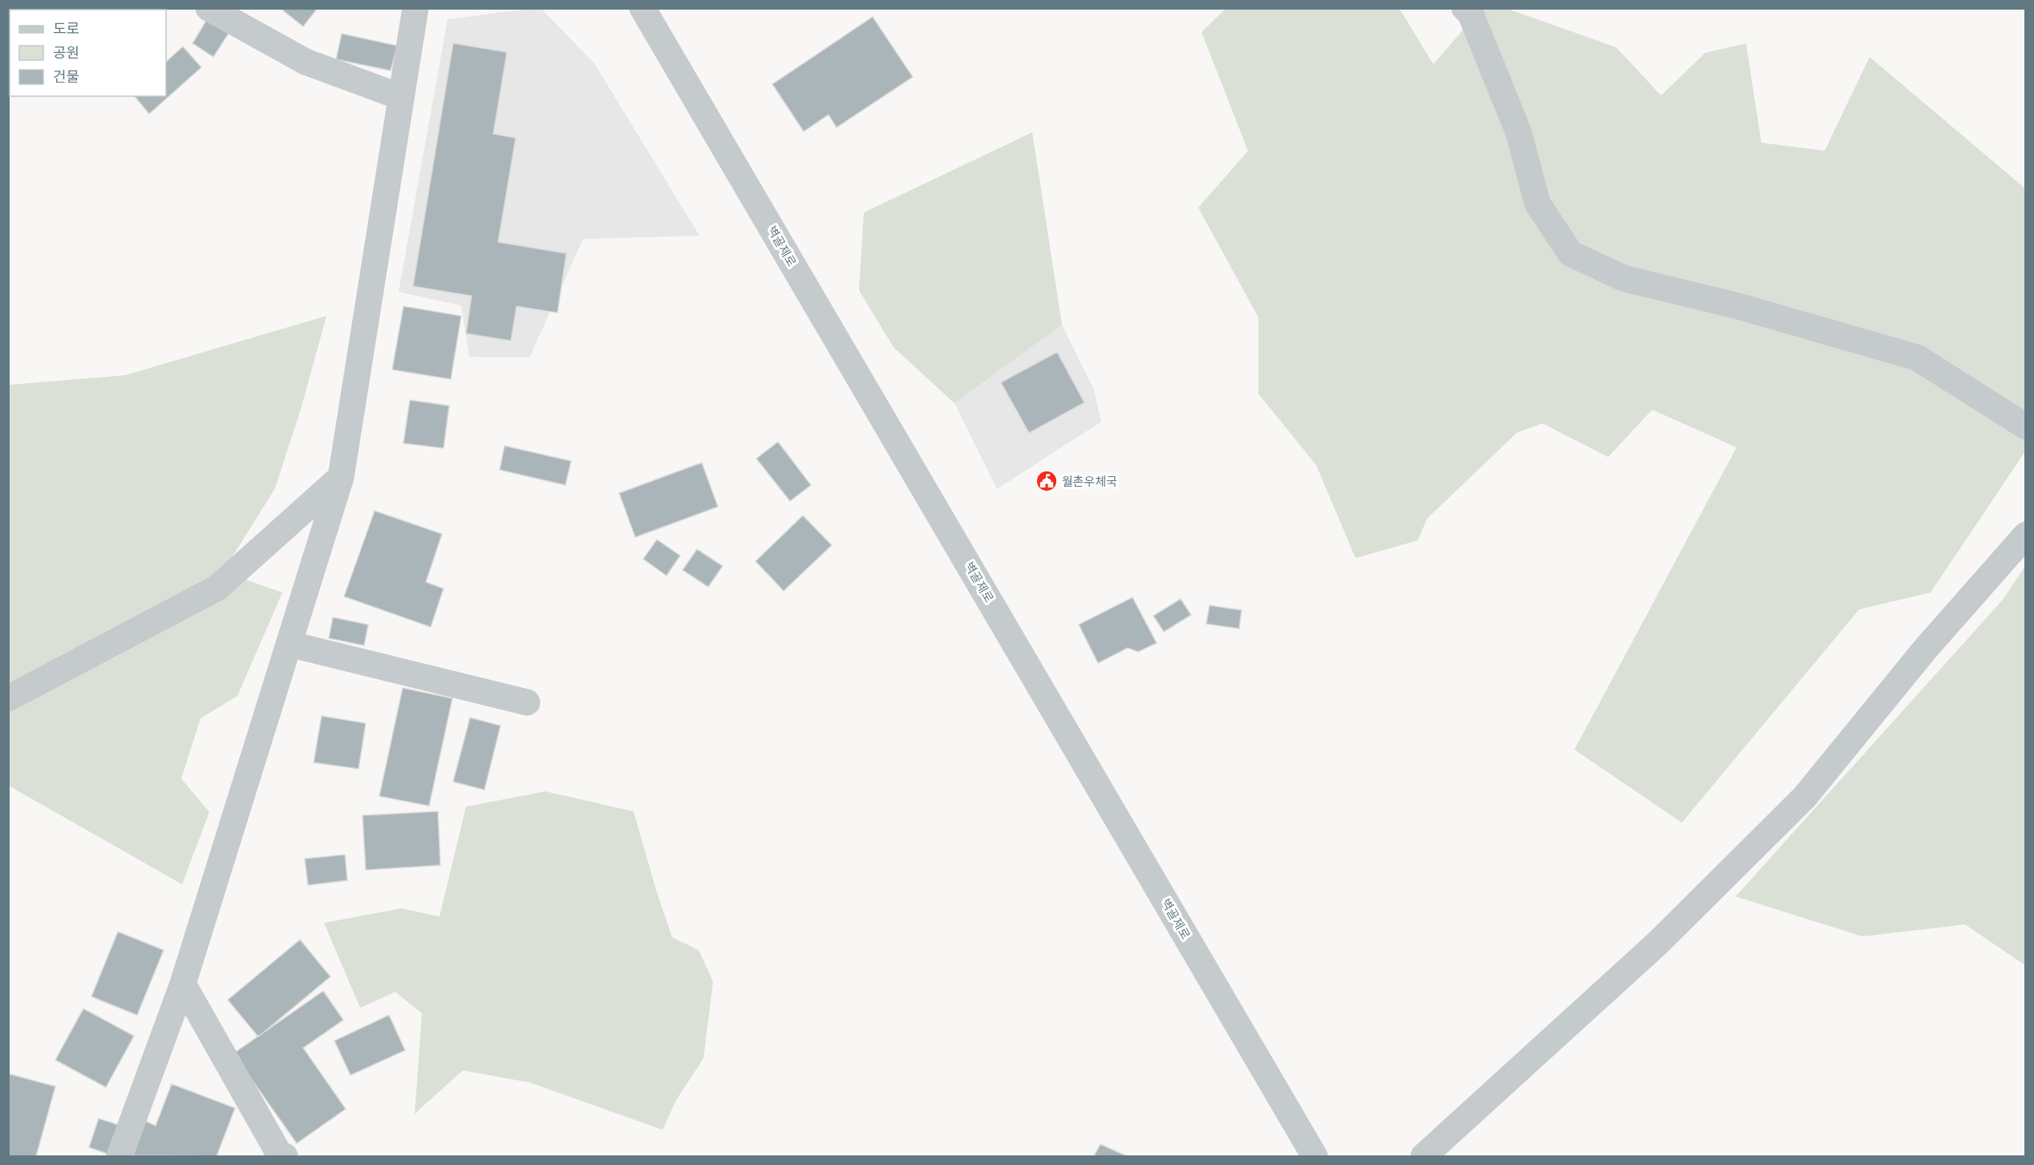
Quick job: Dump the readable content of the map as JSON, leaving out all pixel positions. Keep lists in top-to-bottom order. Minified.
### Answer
{"streets":{"street":["벽골제로"]},"places":{"public building":["월촌우체국"]},"legend":["도로","공원","건물"]}
